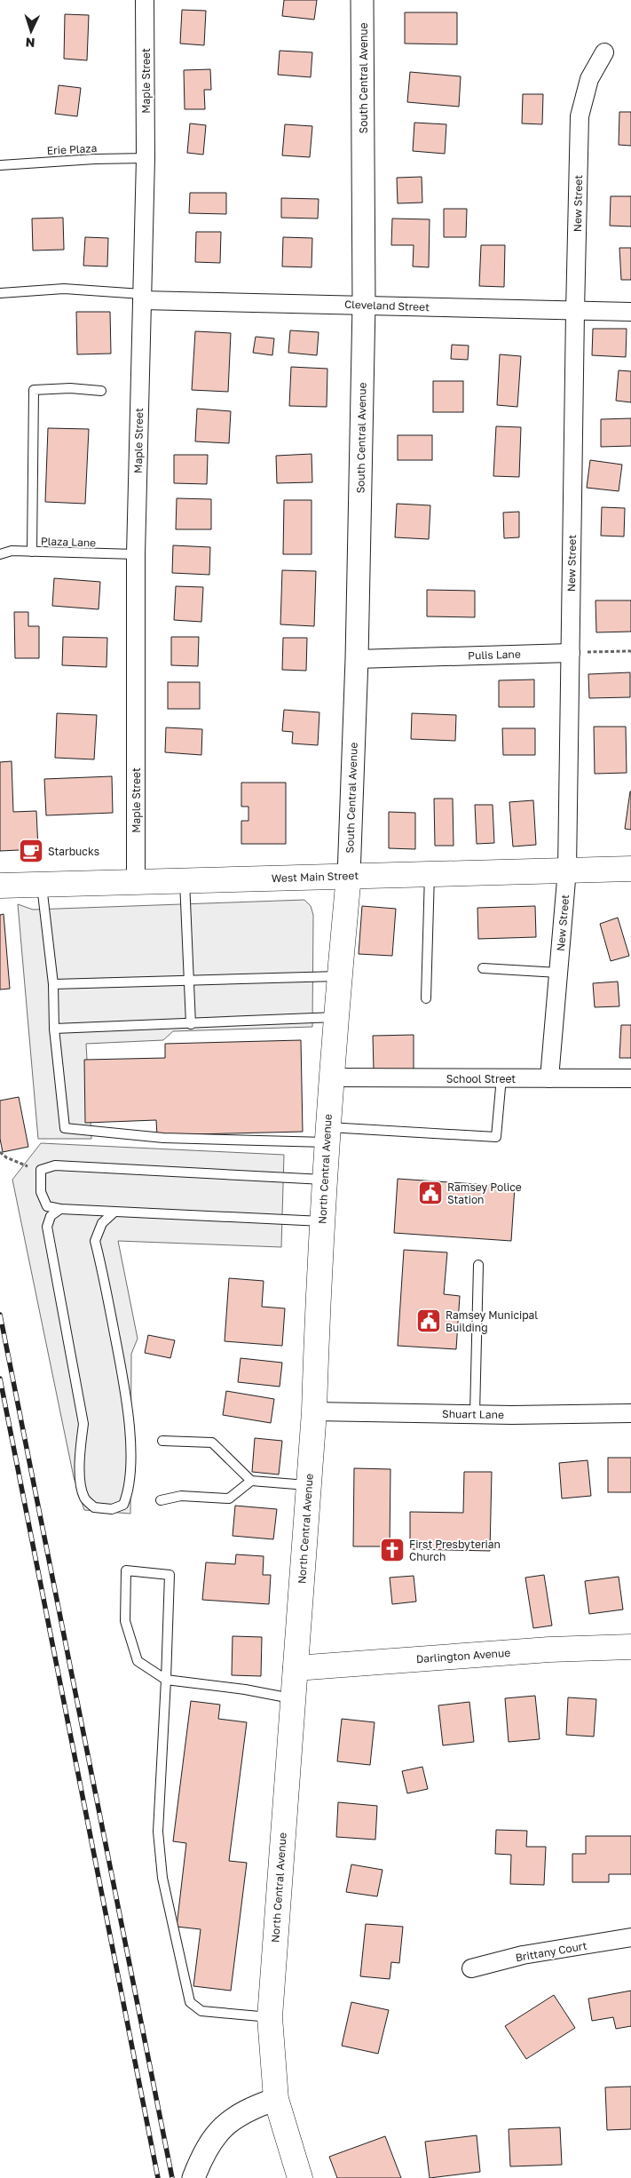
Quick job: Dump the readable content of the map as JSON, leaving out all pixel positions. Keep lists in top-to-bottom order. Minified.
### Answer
{"streets":{"main road":["West Main Street","North Central Avenue","Darlington Avenue"],"street":["South Central Avenue","Maple Street","New Street","Cleveland Street","Pulis Lane","School Street","Shuart Lane","Brittany Court"],"lane":["Erie Plaza","Plaza Lane"]},"crossings":[["South Central Avenue","Cleveland Street"],["South Central Avenue","Pulis Lane"],["South Central Avenue","West Main Street"],["South Central Avenue","North Central Avenue"],["Maple Street","Erie Plaza"],["Maple Street","Cleveland Street"],["Maple Street","Plaza Lane"],["Maple Street","West Main Street"],["New Street","Cleveland Street"],["New Street","Pulis Lane"],["New Street","West Main Street"],["New Street","School Street"],["West Main Street","North Central Avenue"],["School Street","North Central Avenue"],["North Central Avenue","Shuart Lane"],["North Central Avenue","Darlington Avenue"]],"places":{"cafe":["Starbucks"],"public building":["Ramsey Police Station","Ramsey Municipal Building"],"church":["First Presbyterian Church"]},"north":"bottom"}
